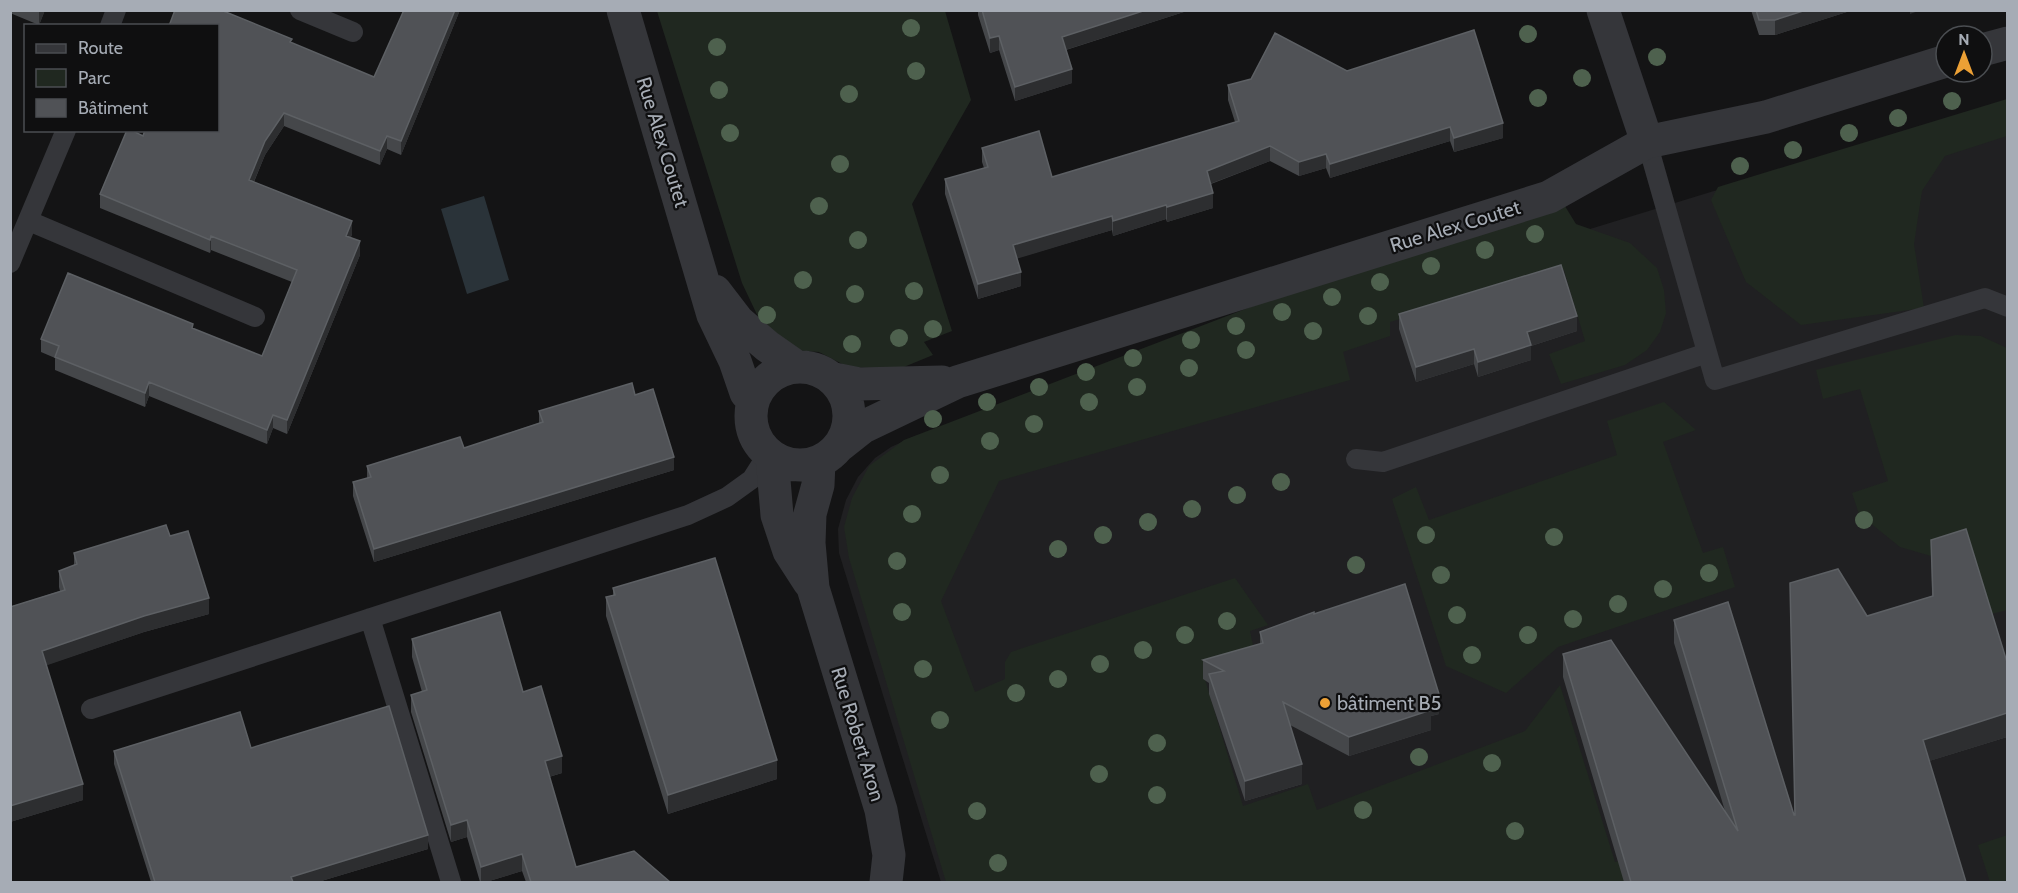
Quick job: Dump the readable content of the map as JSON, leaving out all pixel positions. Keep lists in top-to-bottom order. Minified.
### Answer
{"streets":{"street":["Rue Alex Coutet","Rue Robert Aron"]},"crossings":[["Rue Alex Coutet","Rue Robert Aron"]],"places":["bâtiment B5"],"legend":["Route","Parc","Bâtiment"],"north":"top"}
